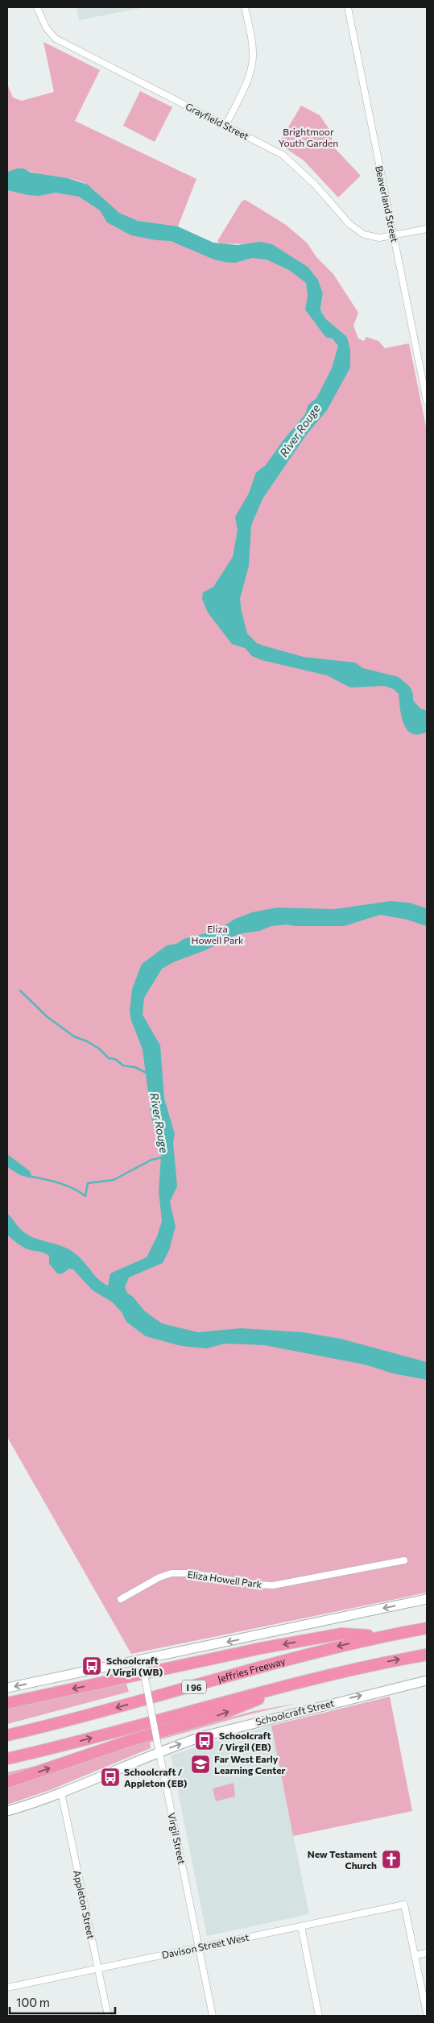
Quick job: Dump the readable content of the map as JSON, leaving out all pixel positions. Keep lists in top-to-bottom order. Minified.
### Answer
{"streets":{"highway":["Jeffries Freeway","I 96"],"main road":["Schoolcraft Street"],"street":["Grayfield Street","Beaverland Street","Eliza Howell Park","Virgil Street","Appleton Street","Davison Street West"]},"crossings":[["Grayfield Street","Beaverland Street"],["Schoolcraft Street","Virgil Street"],["Schoolcraft Street","Appleton Street"],["Virgil Street","Davison Street West"],["Appleton Street","Davison Street West"]],"water":["River Rouge"],"parks":["Brightmoor Youth Garden","Eliza Howell Park"],"places":{"bus stop":["Schoolcraft / Virgil (WB)","Schoolcraft / Virgil (EB)","Schoolcraft / Appleton (EB)"],"school or university":["Far West Early Learning Center"],"church":["New Testament Church"]},"scale_bar":"100 m"}
